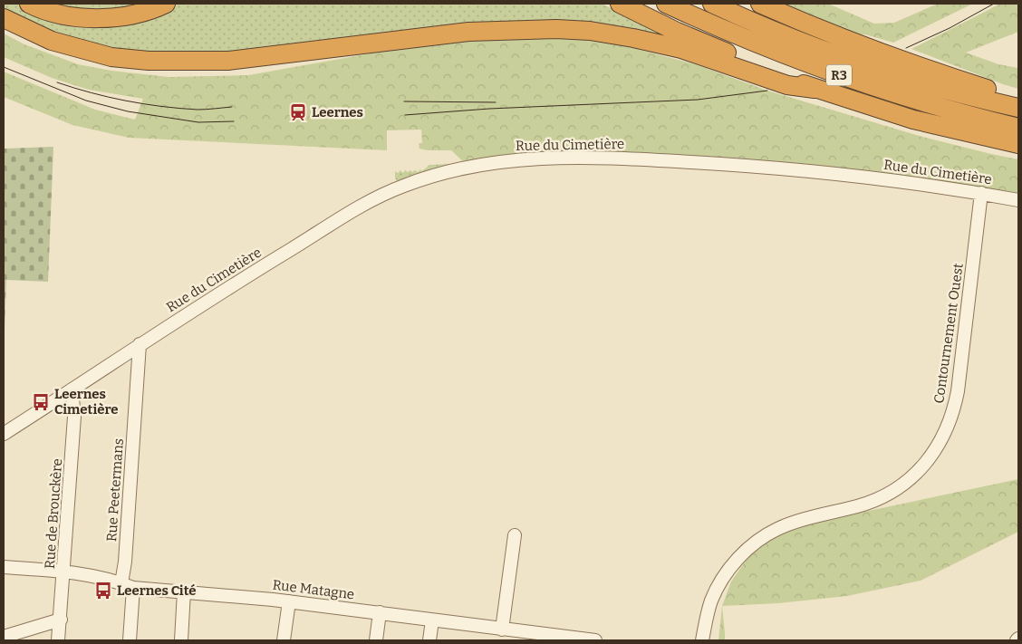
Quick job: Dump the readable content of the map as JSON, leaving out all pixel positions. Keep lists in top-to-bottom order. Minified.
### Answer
{"streets":{"highway":["R3"],"street":["Rue du Cimetière","Contournement Ouest","Rue Peetermans","Rue de Brouckère","Rue Matagne"]},"crossings":[["Rue du Cimetière","Contournement Ouest"],["Rue du Cimetière","Rue Peetermans"],["Rue du Cimetière","Rue de Brouckère"],["Rue Peetermans","Rue Matagne"],["Rue de Brouckère","Rue Matagne"]],"places":{"station":["Leernes"],"bus stop":["Leernes Cimetière","Leernes Cité"]}}
